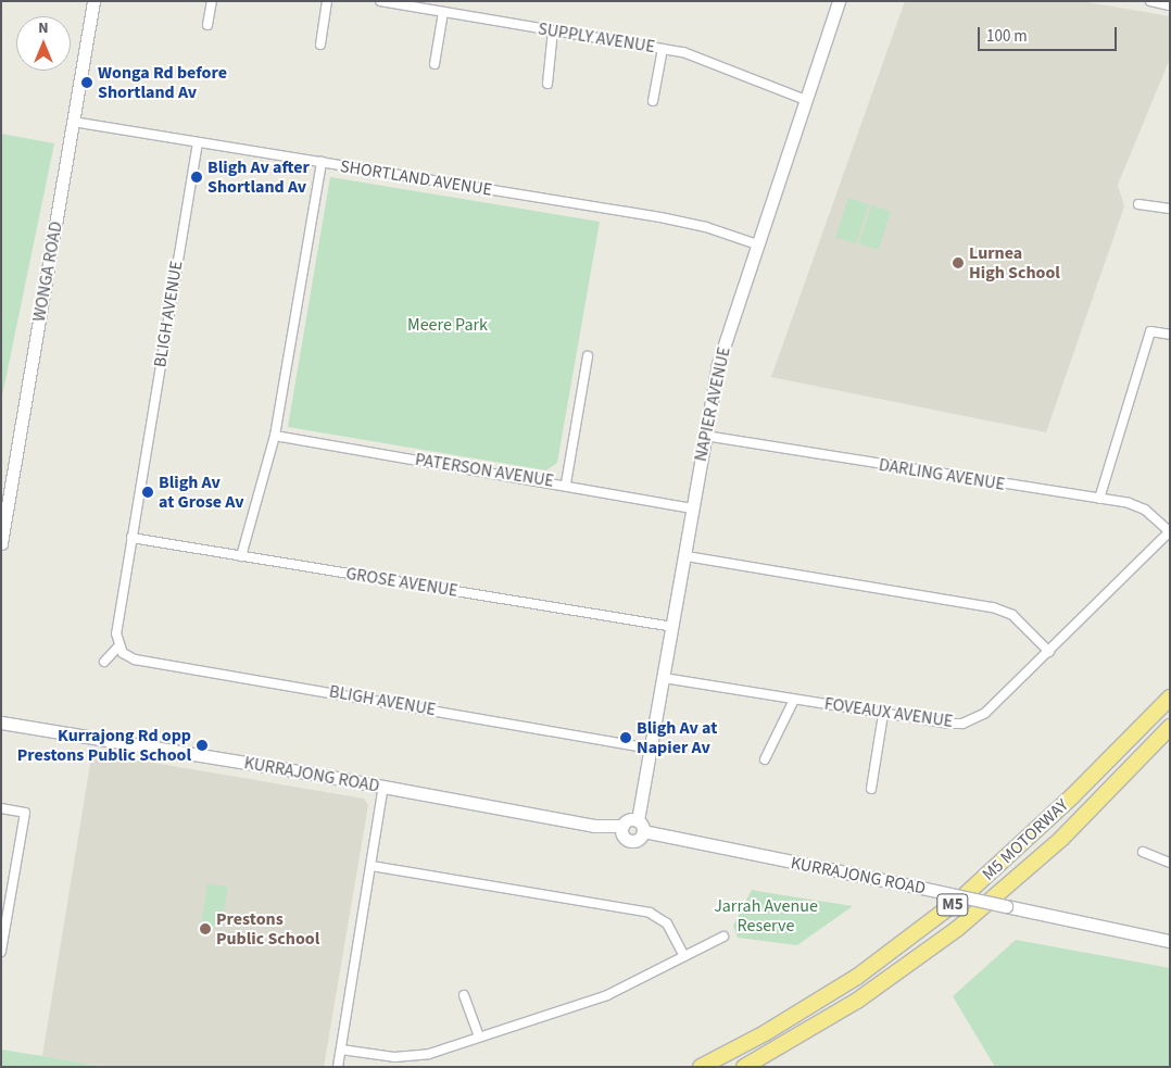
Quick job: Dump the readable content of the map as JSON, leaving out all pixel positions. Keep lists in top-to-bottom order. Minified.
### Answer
{"streets":{"highway":["M5 MOTORWAY","M5"],"street":["SUPPLY AVENUE","SHORTLAND AVENUE","WONGA ROAD","BLIGH AVENUE","NAPIER AVENUE","PATERSON AVENUE","DARLING AVENUE","GROSE AVENUE","FOVEAUX AVENUE","KURRAJONG ROAD"]},"crossings":[["SUPPLY AVENUE","NAPIER AVENUE"],["SHORTLAND AVENUE","WONGA ROAD"],["SHORTLAND AVENUE","BLIGH AVENUE"],["SHORTLAND AVENUE","NAPIER AVENUE"],["BLIGH AVENUE","NAPIER AVENUE"],["BLIGH AVENUE","GROSE AVENUE"],["NAPIER AVENUE","PATERSON AVENUE"],["NAPIER AVENUE","DARLING AVENUE"],["NAPIER AVENUE","GROSE AVENUE"],["NAPIER AVENUE","FOVEAUX AVENUE"],["NAPIER AVENUE","KURRAJONG ROAD"],["DARLING AVENUE","FOVEAUX AVENUE"]],"parks":["Meere Park","Jarrah Avenue Reserve"],"places":["Wonga Rd before Shortland Av","Bligh Av after Shortland Av","Lurnea High School","Bligh Av at Grose Av","Bligh Av at Napier Av","Kurrajong Rd opp Prestons Public School","Prestons Public School"],"scale_bar":"100 m","north":"top"}
